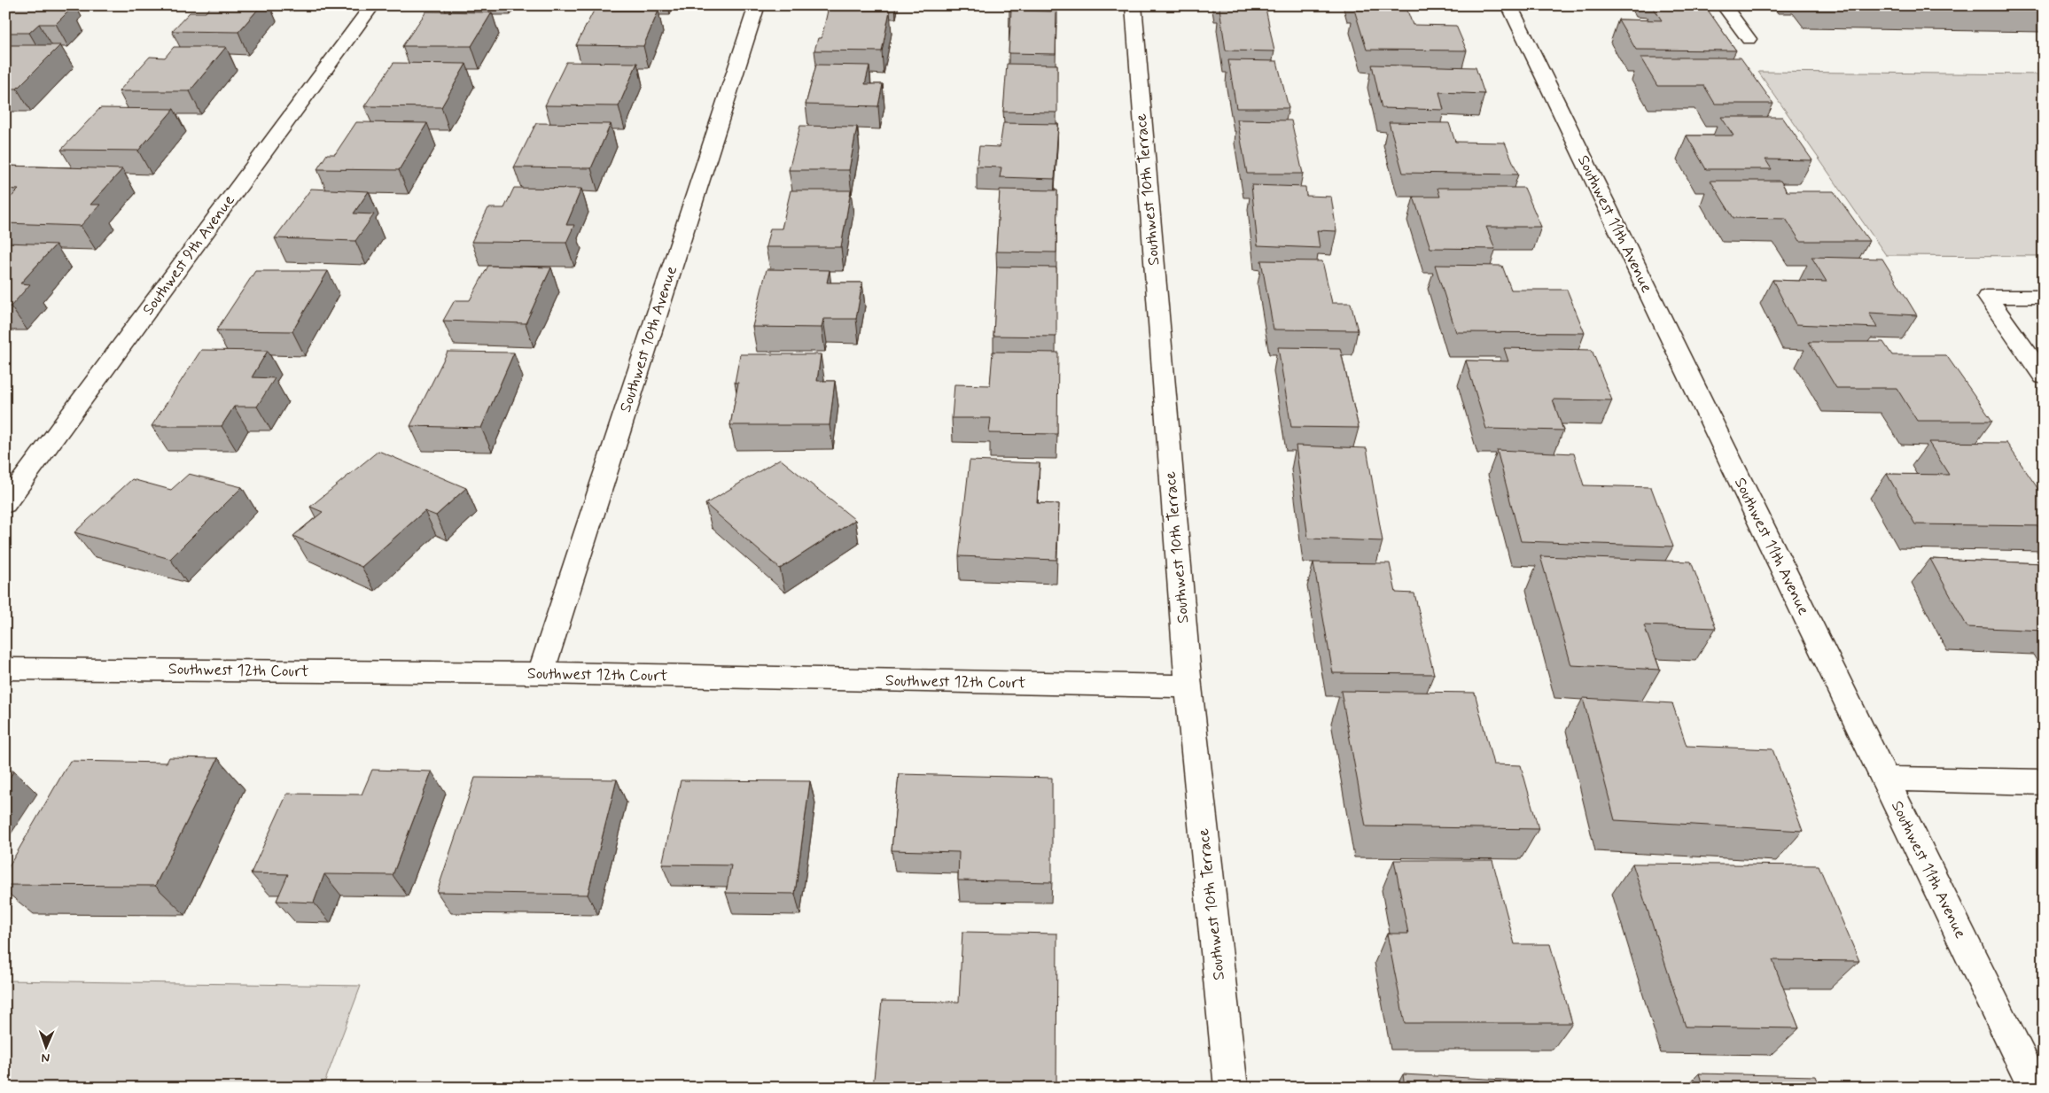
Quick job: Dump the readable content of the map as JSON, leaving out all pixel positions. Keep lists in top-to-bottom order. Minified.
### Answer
{"streets":{"street":["Southwest 10th Terrace","Southwest 11th Avenue","Southwest 9th Avenue","Southwest 10th Avenue","Southwest 12th Court"]},"crossings":[["Southwest 10th Terrace","Southwest 12th Court"],["Southwest 10th Avenue","Southwest 12th Court"]],"north":"bottom"}
